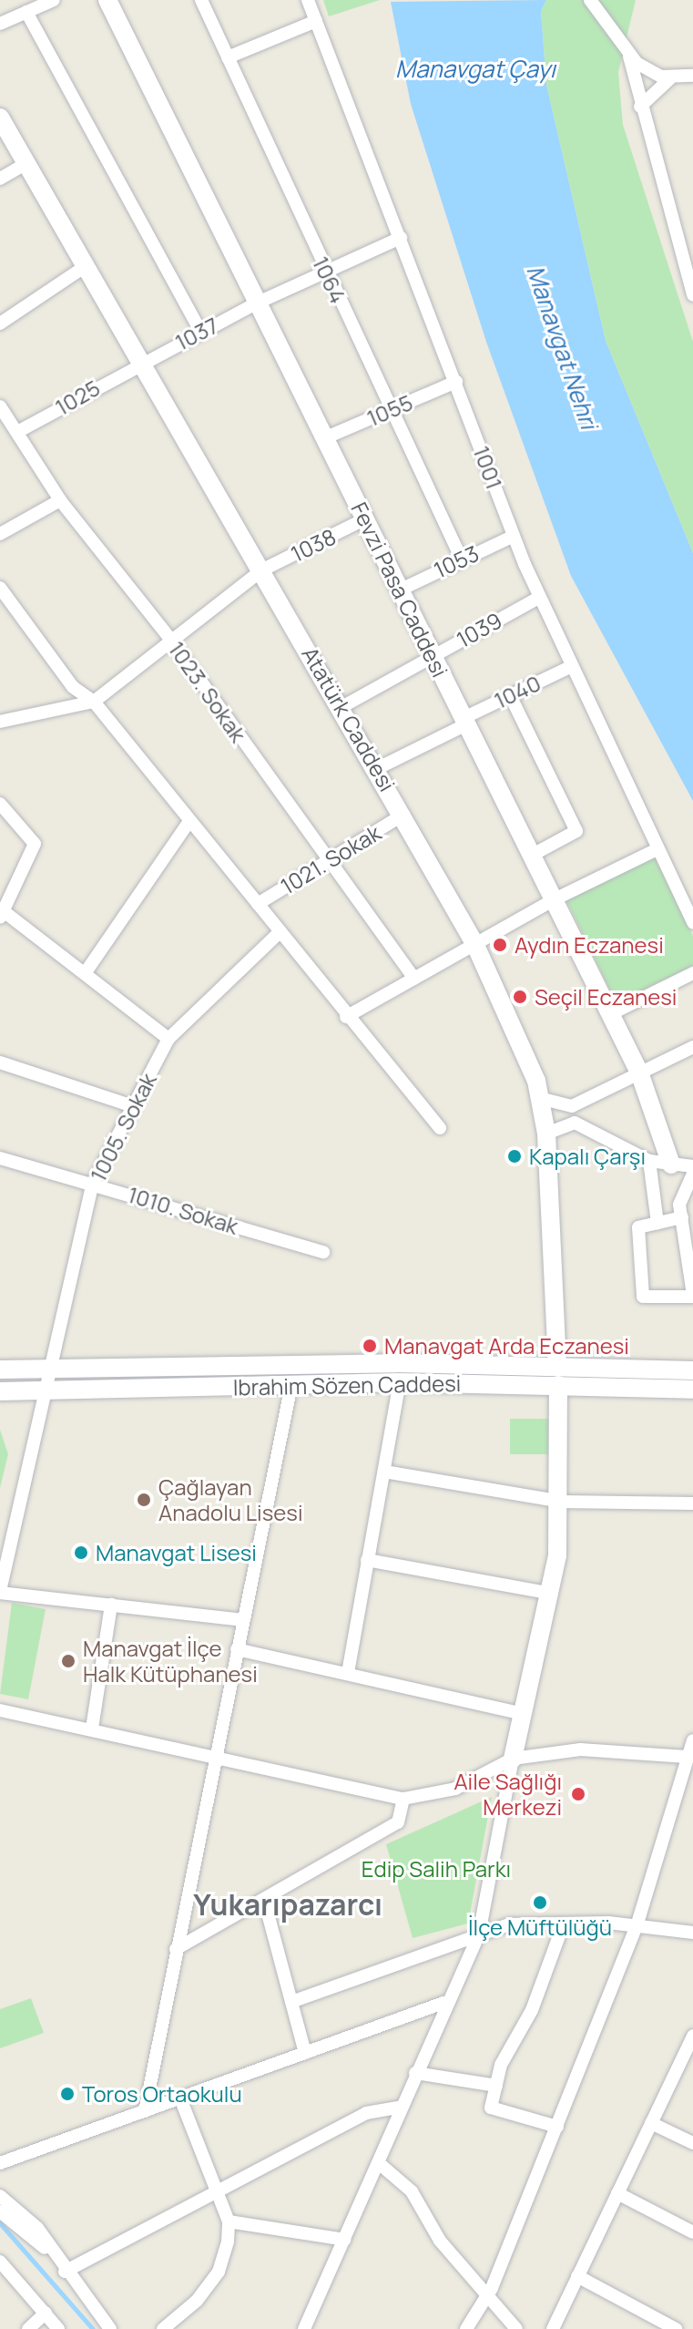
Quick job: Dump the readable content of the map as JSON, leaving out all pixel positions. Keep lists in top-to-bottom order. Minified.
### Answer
{"streets":{"street":["1064","1037","1025","1055","1001","1038","1053","Fevzi Pasa Caddesi","1039","1023. Sokak","1040","Atatürk Caddesi","1021. Sokak","1005. Sokak","1010. Sokak","Ibrahim Sözen Caddesi"]},"crossings":[["1064","1037"],["1064","1055"],["1064","1053"],["1037","1025"],["1037","1001"],["1037","Fevzi Pasa Caddesi"],["1037","Atatürk Caddesi"],["1025","1023. Sokak"],["1025","Atatürk Caddesi"],["1055","1001"],["1055","Fevzi Pasa Caddesi"],["1001","1053"],["1001","1039"],["1001","1040"],["1038","Fevzi Pasa Caddesi"],["1038","1023. Sokak"],["1038","Atatürk Caddesi"],["1053","Fevzi Pasa Caddesi"],["Fevzi Pasa Caddesi","1039"],["Fevzi Pasa Caddesi","1040"],["1039","Atatürk Caddesi"],["1023. Sokak","1021. Sokak"],["1040","Atatürk Caddesi"],["Atatürk Caddesi","1021. Sokak"],["Atatürk Caddesi","Ibrahim Sözen Caddesi"],["1005. Sokak","1010. Sokak"],["1005. Sokak","Ibrahim Sözen Caddesi"]],"districts":["Yukarıpazarcı"],"water":["Manavgat Çayı","Manavgat Nehri"],"parks":["Edip Salih Parkı"],"places":["Aydın Eczanesi","Seçil Eczanesi","Kapalı Çarşı","Manavgat Arda Eczanesi","Çağlayan Anadolu Lisesi","Manavgat Lisesi","Manavgat İlçe Halk Kütüphanesi","Aile Sağlığı Merkezi","İlçe Müftülüğü","Toros Ortaokulu"]}
